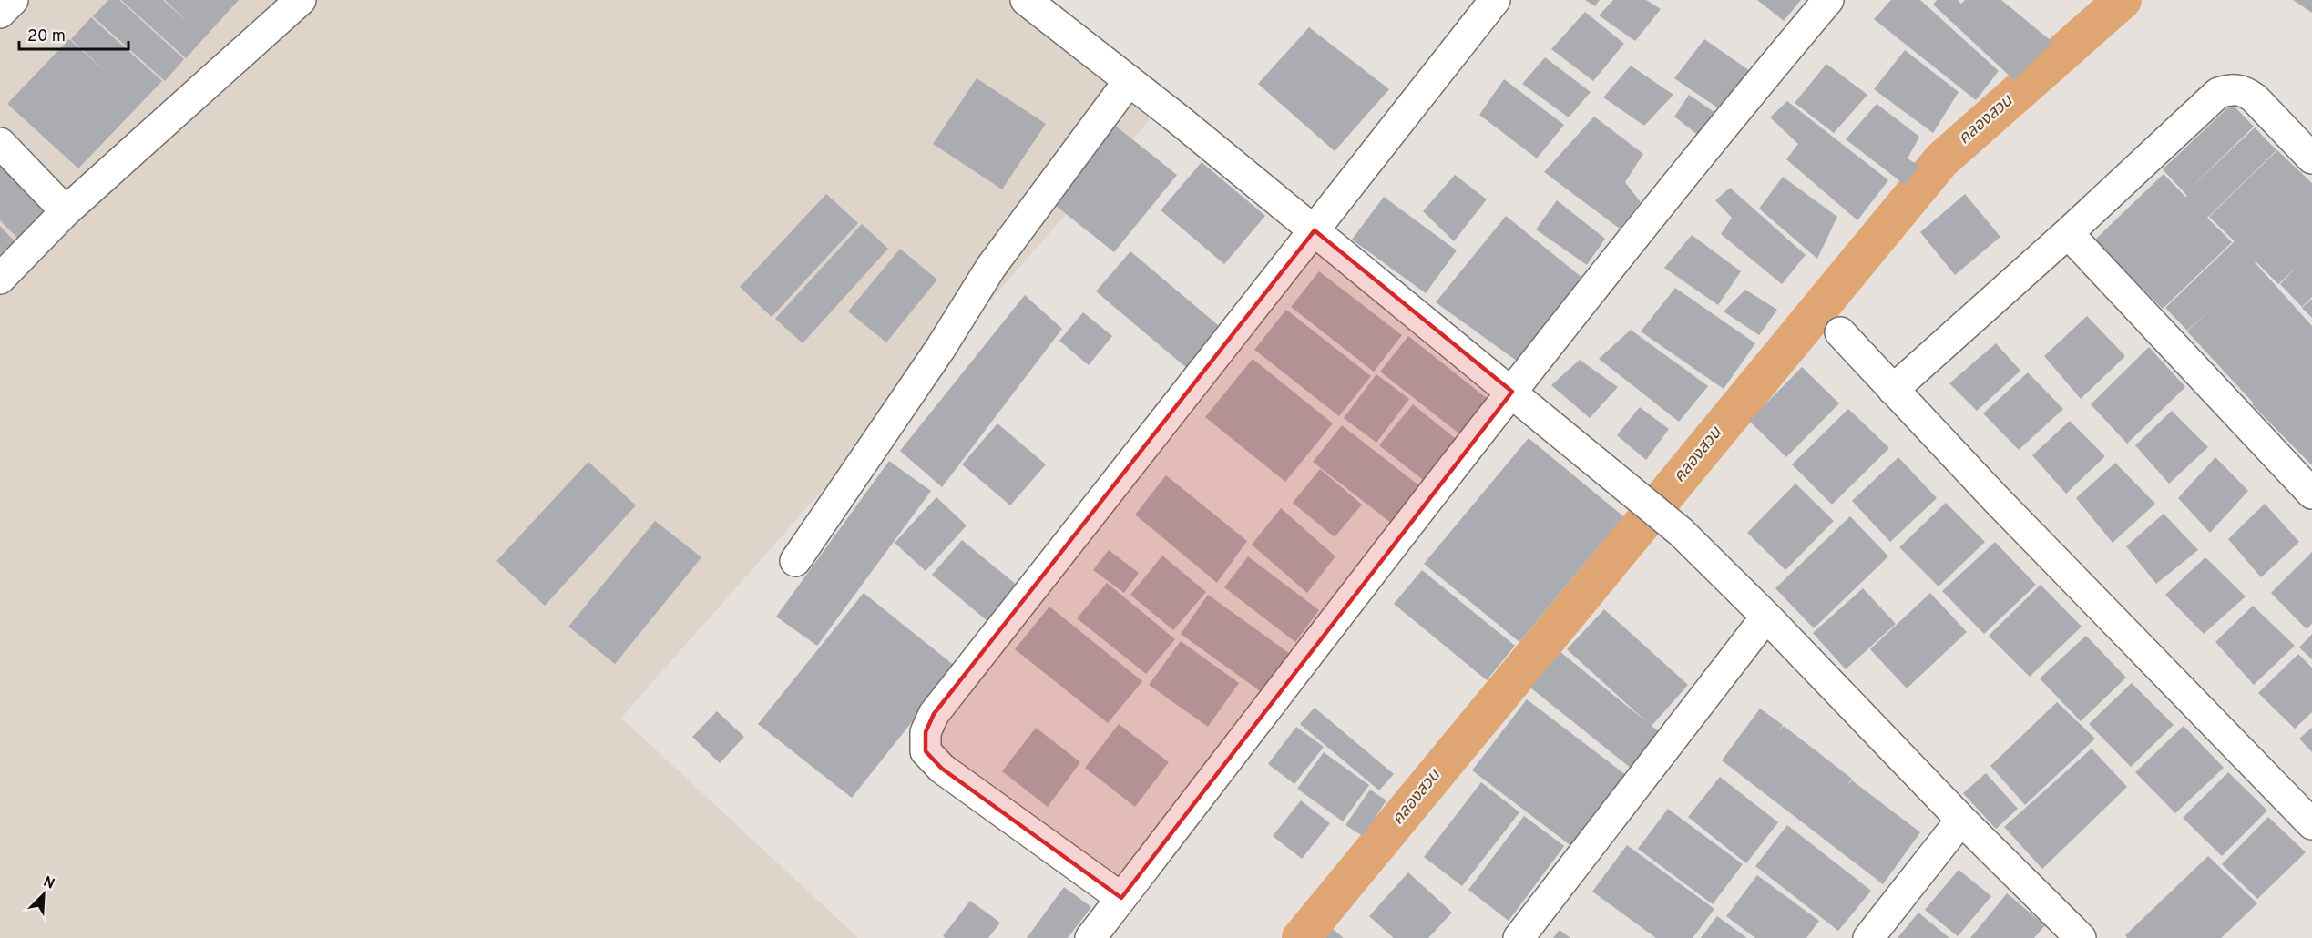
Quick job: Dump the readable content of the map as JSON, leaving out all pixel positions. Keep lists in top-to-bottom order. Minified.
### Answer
{"water":["คลองสวน"],"scale_bar":"20 m","north":"top right"}
